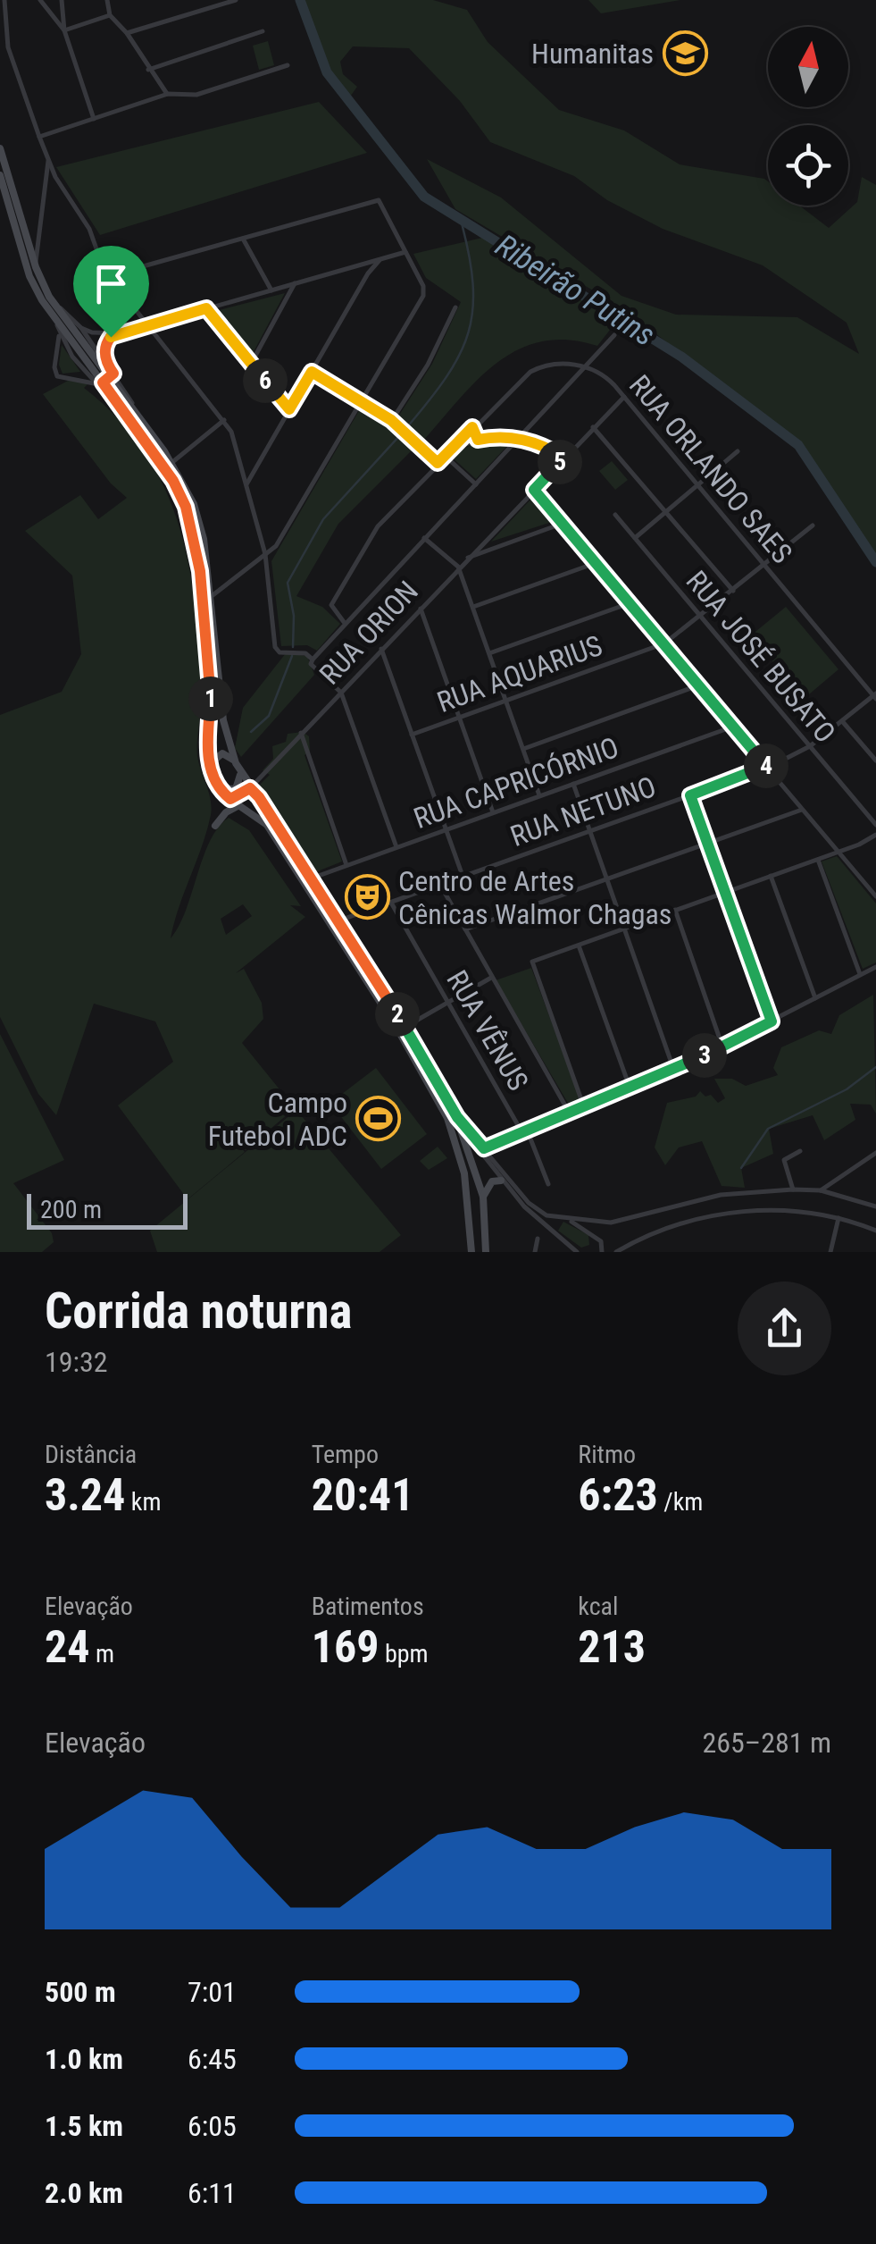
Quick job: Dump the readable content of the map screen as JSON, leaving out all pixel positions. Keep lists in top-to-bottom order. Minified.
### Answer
{"streets":{"street":["RUA ORLANDO SAES","RUA ORION","RUA JOSÉ BUSATO","RUA AQUARIUS","RUA CAPRICÓRNIO","RUA NETUNO","RUA VÊNUS"]},"crossings":[["RUA ORLANDO SAES","RUA ORION"],["RUA ORLANDO SAES","RUA AQUARIUS"],["RUA ORLANDO SAES","RUA NETUNO"],["RUA JOSÉ BUSATO","RUA AQUARIUS"],["RUA JOSÉ BUSATO","RUA NETUNO"],["RUA NETUNO","RUA VÊNUS"]],"water":["Ribeirão Putins"],"places":{"school or university":["Humanitas"],"theatre":["Centro de Artes Cênicas Walmor Chagas"],"sports":["Campo Futebol ADC"]},"scale_bar":"200 m","north":"top","page":{"pins":["6","5","1","4","2","3"],"scale":"200 m","heading":["Corrida noturna","19:32"],"stats":[["Distância","3.24 km"],["Tempo","20:41"],["Ritmo","6:23 /km"],["Elevação","24 m"],["Batimentos","169 bpm"],["kcal","213"]],"chart":["Elevação","265–281 m"],"list":[{"name":"500 m","note":"7:01"},{"name":"1.0 km","note":"6:45"},{"name":"1.5 km","note":"6:05"},{"name":"2.0 km","note":"6:11"}]}}
